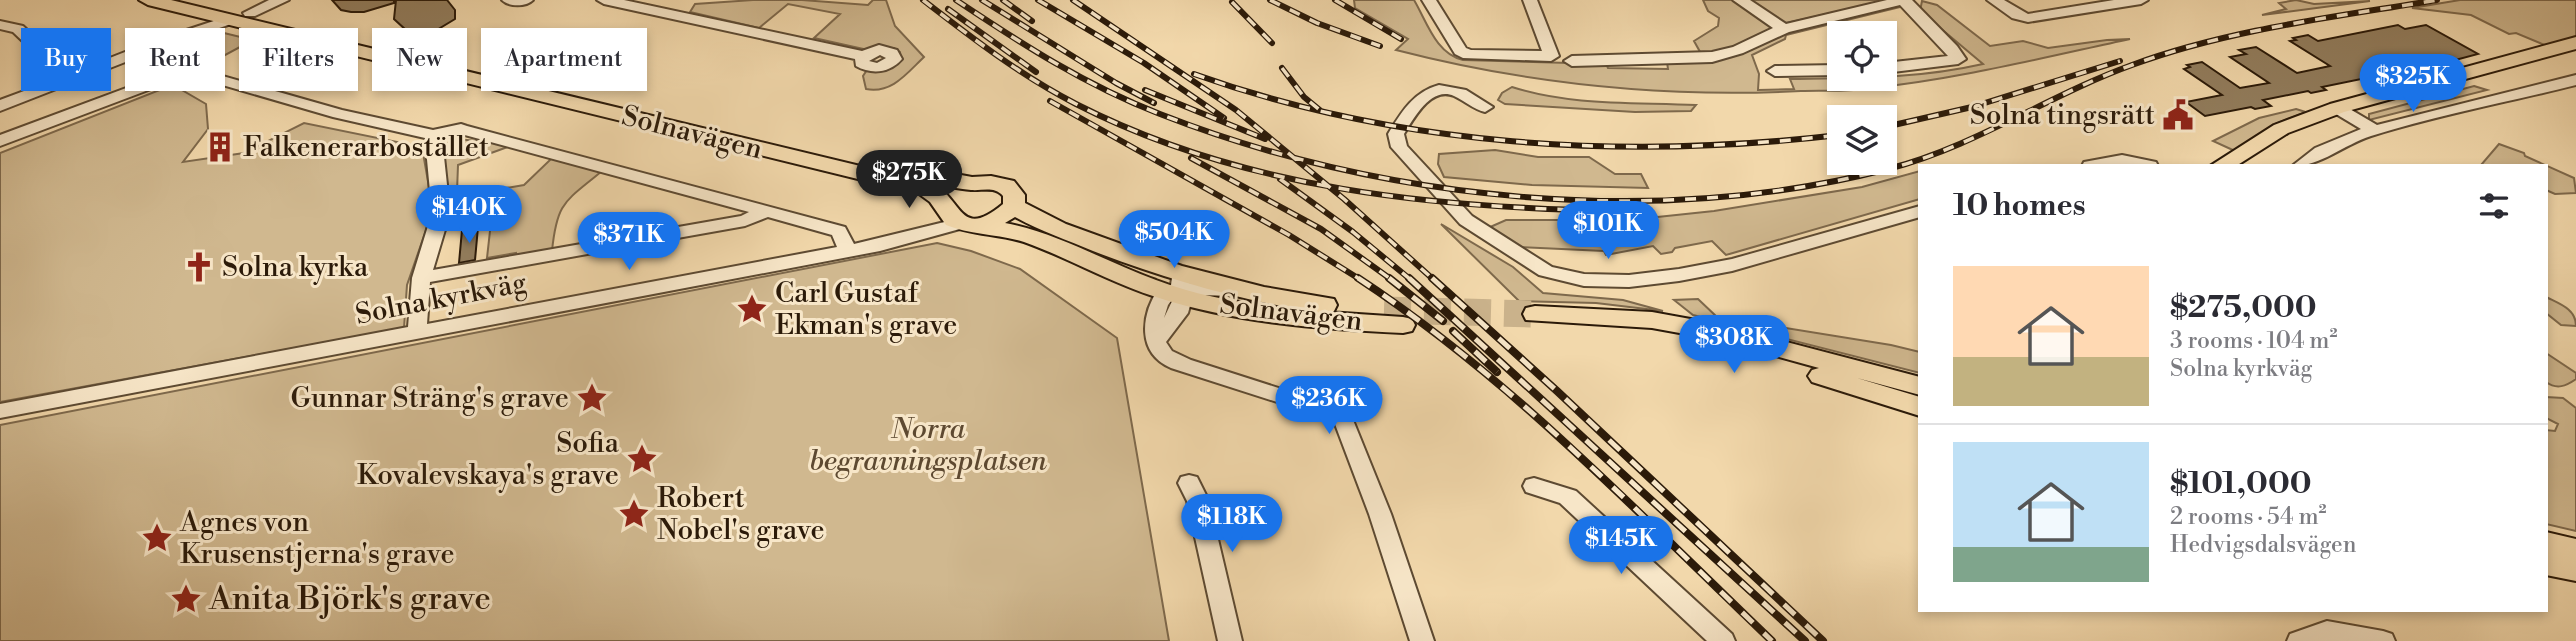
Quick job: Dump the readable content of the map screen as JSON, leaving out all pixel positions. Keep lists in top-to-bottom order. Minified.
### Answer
{"streets":{"main road":["Solnavägen"],"street":["Solna kyrkväg"]},"crossings":[["Solnavägen","Solna kyrkväg"]],"parks":["Norra begravningsplatsen"],"places":{"public building":["Solna tingsrätt"],"building":["Falkenerarbostället"],"church":["Solna kyrka"],"place":["Carl Gustaf Ekman's grave","Gunnar Sträng's grave","Sofia Kovalevskaya's grave","Robert Nobel's grave","Agnes von Krusenstjerna's grave","Anita Björk's grave"]},"page":{"chip":["Buy","Rent","Filters","New","Apartment"],"price":["$325K","$275K","$140K","$101K","$504K","$371K","$308K","$236K","$118K","$145K"],"heading":"10 homes","list":[{"name":"$275,000","note":"3 rooms · 104 m² · Solna kyrkväg"},{"name":"$101,000","note":"2 rooms · 54 m² · Hedvigsdalsvägen"}]}}
